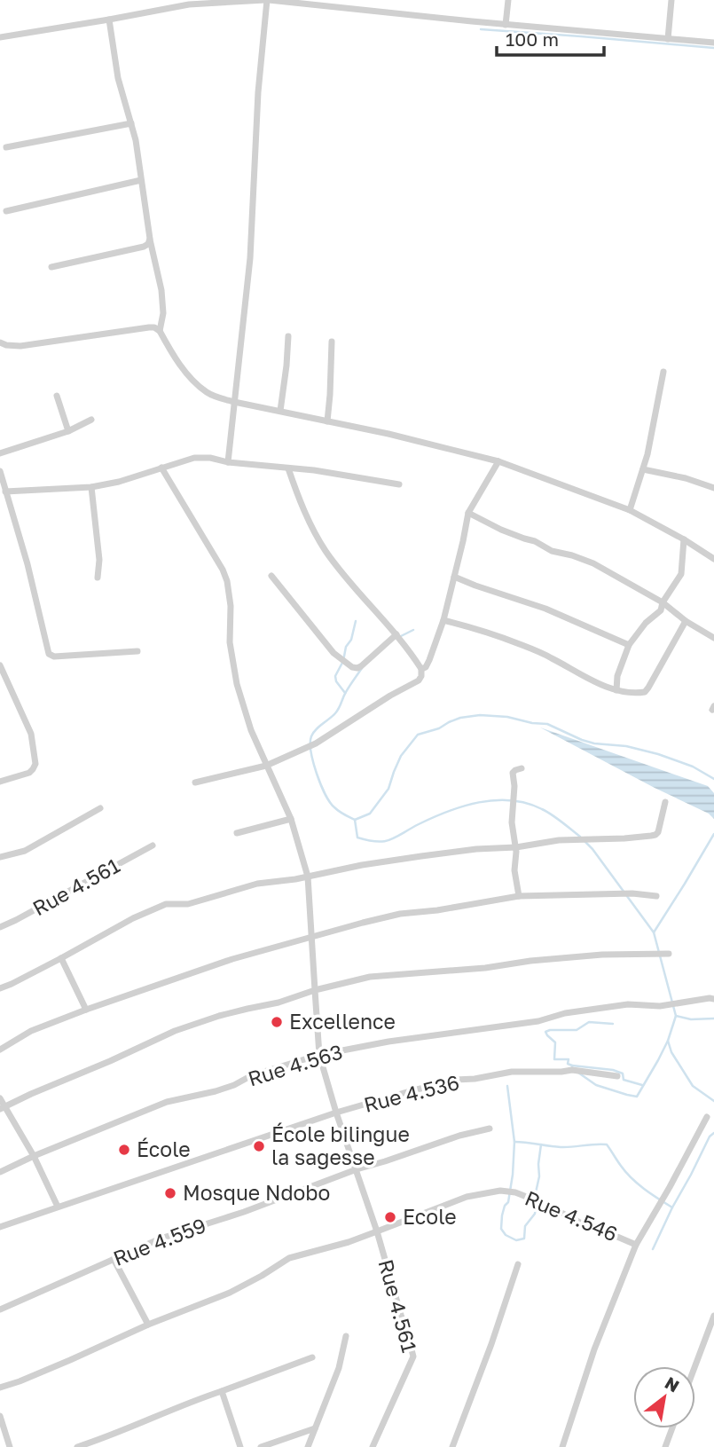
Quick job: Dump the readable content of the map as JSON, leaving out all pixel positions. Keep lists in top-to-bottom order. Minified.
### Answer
{"streets":{"street":["Rue 4.561","Rue 4.563","Rue 4.536","Rue 4.546","Rue 4.559"]},"crossings":[["Rue 4.561","Rue 4.546"]],"places":["Excellence","École bilingue la sagesse","École","Mosque Ndobo","Ecole"],"scale_bar":"100 m","north":"top right"}
